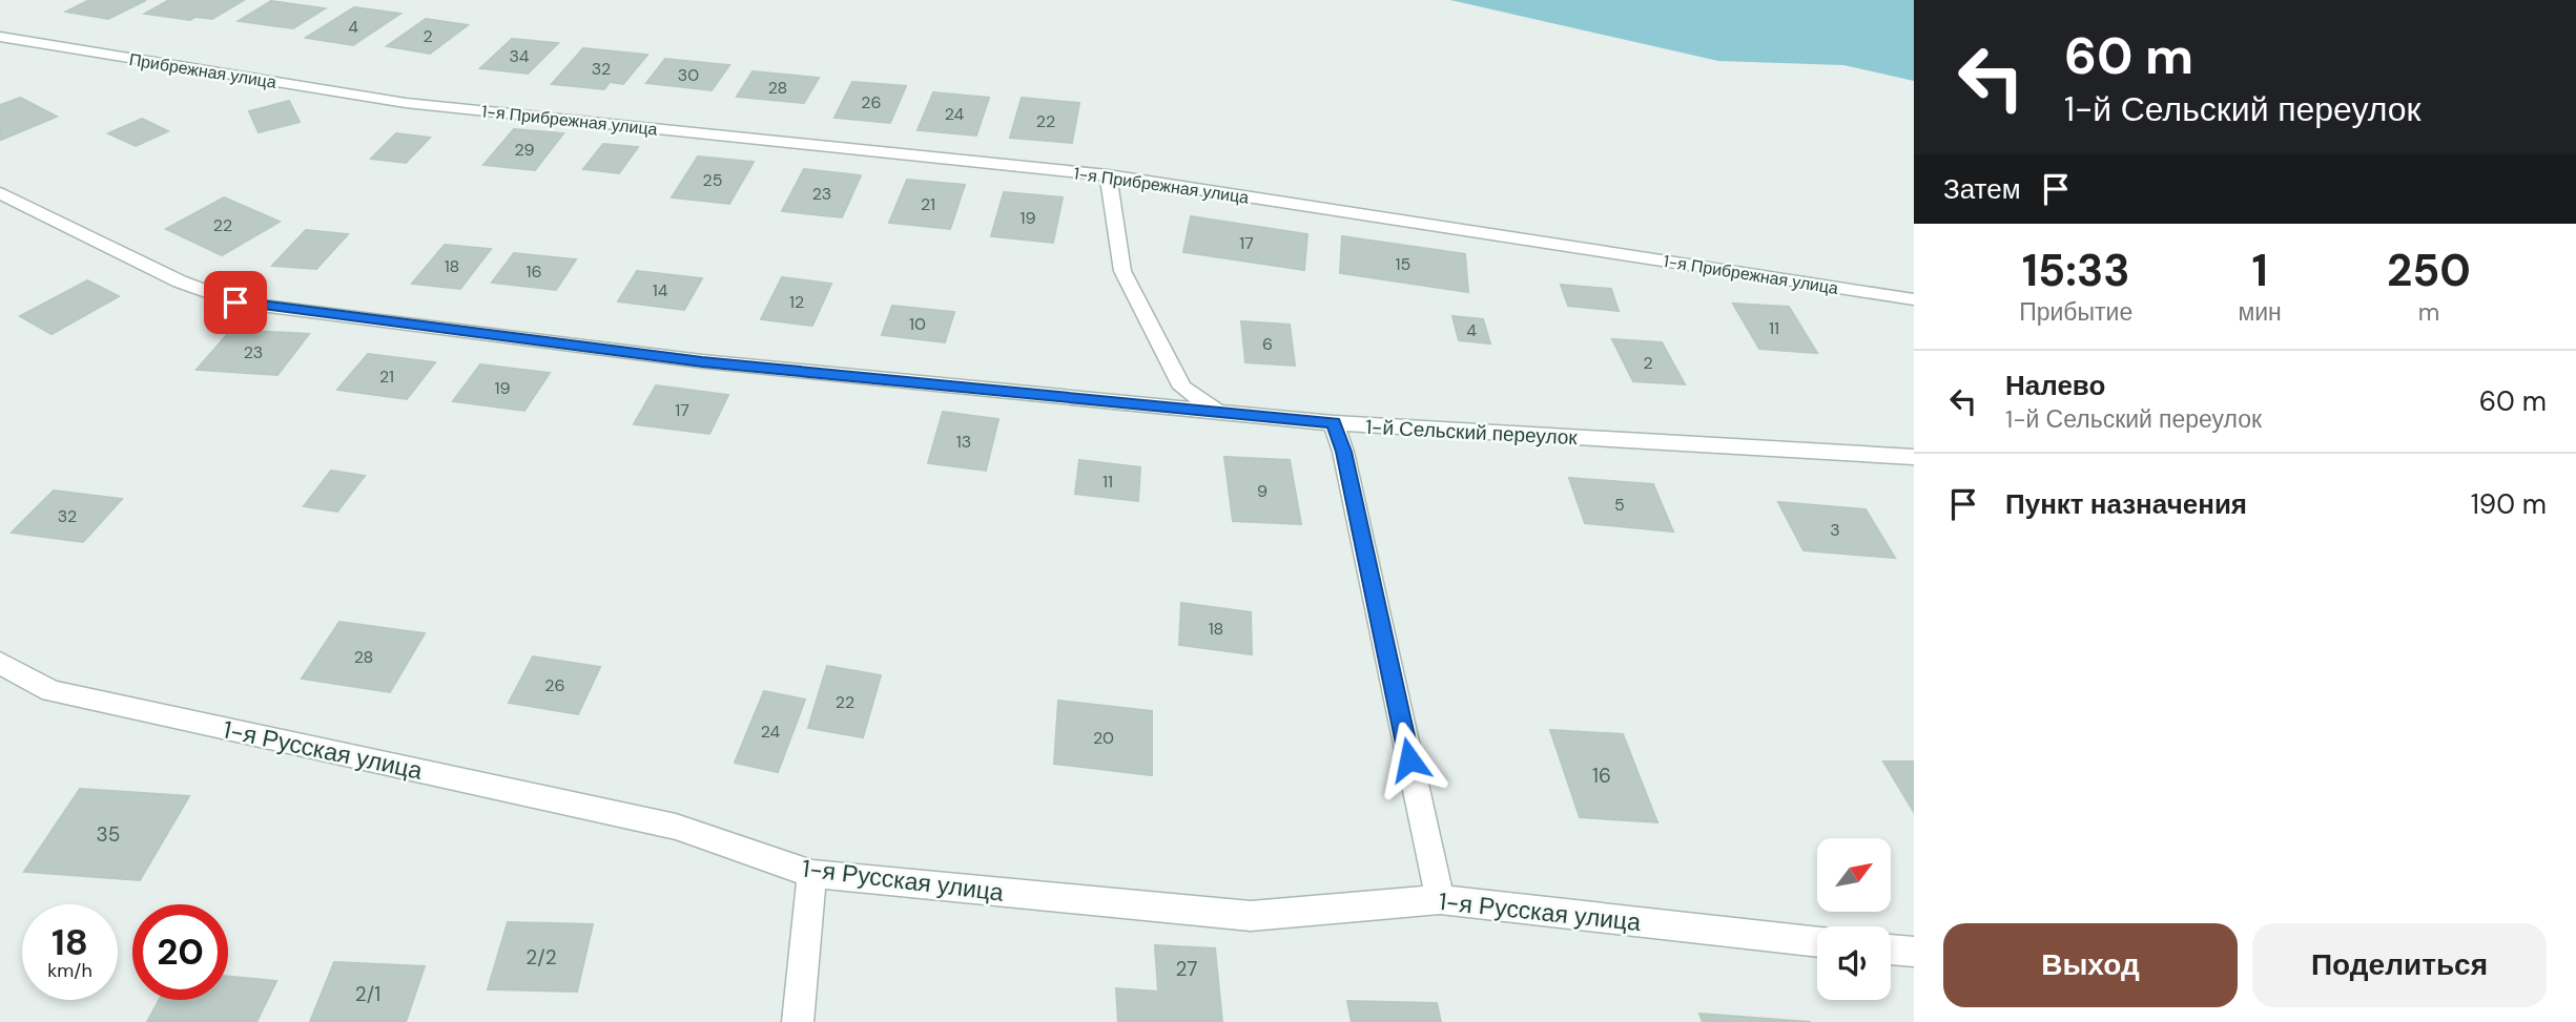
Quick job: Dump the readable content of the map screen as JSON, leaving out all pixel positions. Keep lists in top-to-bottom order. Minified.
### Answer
{"streets":{"street":["Прибрежная улица","1-я Прибрежная улица","1-й Сельский переулок","1-я Русская улица"]},"crossings":[["Прибрежная улица","1-я Прибрежная улица"]],"house_numbers":["4","2","34","32","30","28","26","24","22","29","25","23","21","19","22","17","15","18","16","14","12","10","11","4","6","23","2","21","19","17","13","11","9","5","32","3","18","28","26","22","24","20","16","35","2/2","27","2/1"],"north":"top right","page":{"turn":["60 m","1-й Сельский переулок"],"then":"Затем","eta":["15:33","Прибытие","1","мин","250","m"],"list":[{"name":"Налево","note":"1-й Сельский переулок","value":"60 m"},{"name":"Пункт назначения","value":"190 m"}],"speed":"18 km/h","limit":"20","buttons":["Выход","Поделиться"]}}
